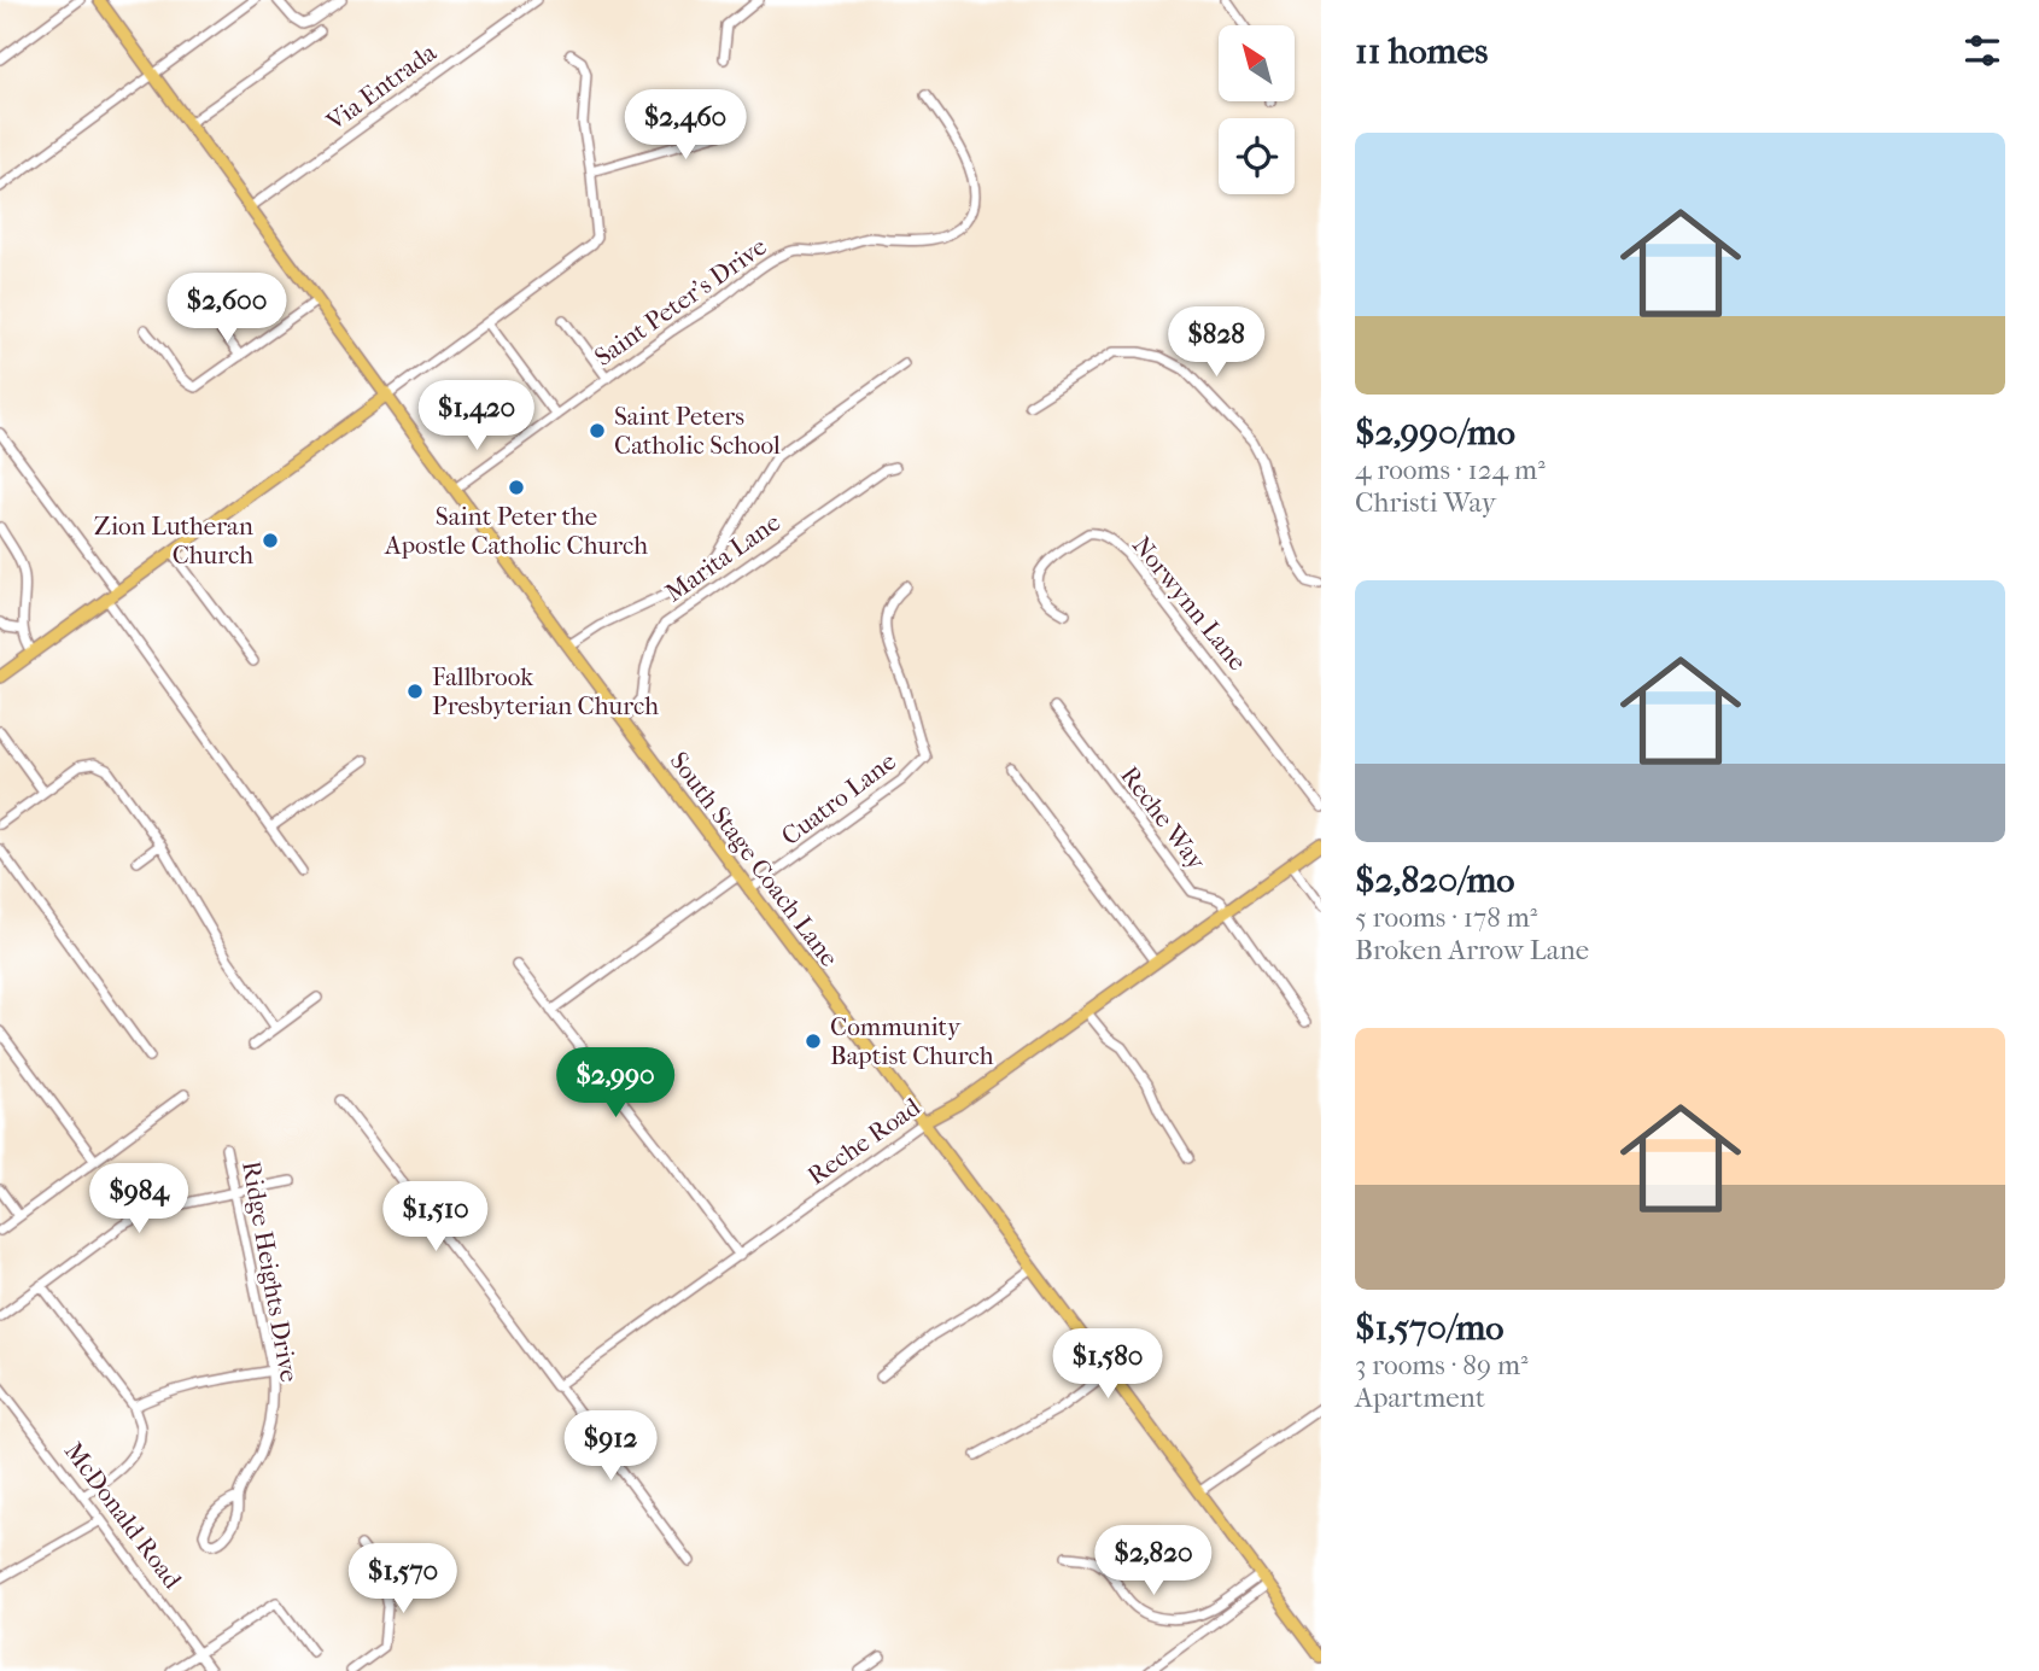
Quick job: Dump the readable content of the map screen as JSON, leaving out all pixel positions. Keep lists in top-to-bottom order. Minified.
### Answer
{"streets":{"main road":["South Stage Coach Lane","Reche Road"],"street":["Via Entrada","Saint Peter's Drive","Marita Lane","Norwynn Lane","Cuatro Lane","Reche Way","Ridge Heights Drive","McDonald Road"]},"crossings":[["Via Entrada","South Stage Coach Lane"],["Saint Peter's Drive","South Stage Coach Lane"],["Marita Lane","South Stage Coach Lane"],["Cuatro Lane","South Stage Coach Lane"],["Reche Way","Reche Road"],["South Stage Coach Lane","Reche Road"]],"places":["Saint Peters Catholic School","Saint Peter the Apostle Catholic Church","Zion Lutheran Church","Fallbrook Presbyterian Church","Community Baptist Church"],"north":"top left","page":{"heading":"11 homes","price":["$2,460","$2,600","$828","$1,420","$2,990","$984","$1,510","$1,580","$912","$2,820","$1,570"],"list":[{"name":"$2,990/mo","note":"4 rooms · 124 m² · Christi Way"},{"name":"$2,820/mo","note":"5 rooms · 178 m² · Broken Arrow Lane"},{"name":"$1,570/mo","note":"3 rooms · 89 m² · Apartment"}]}}
